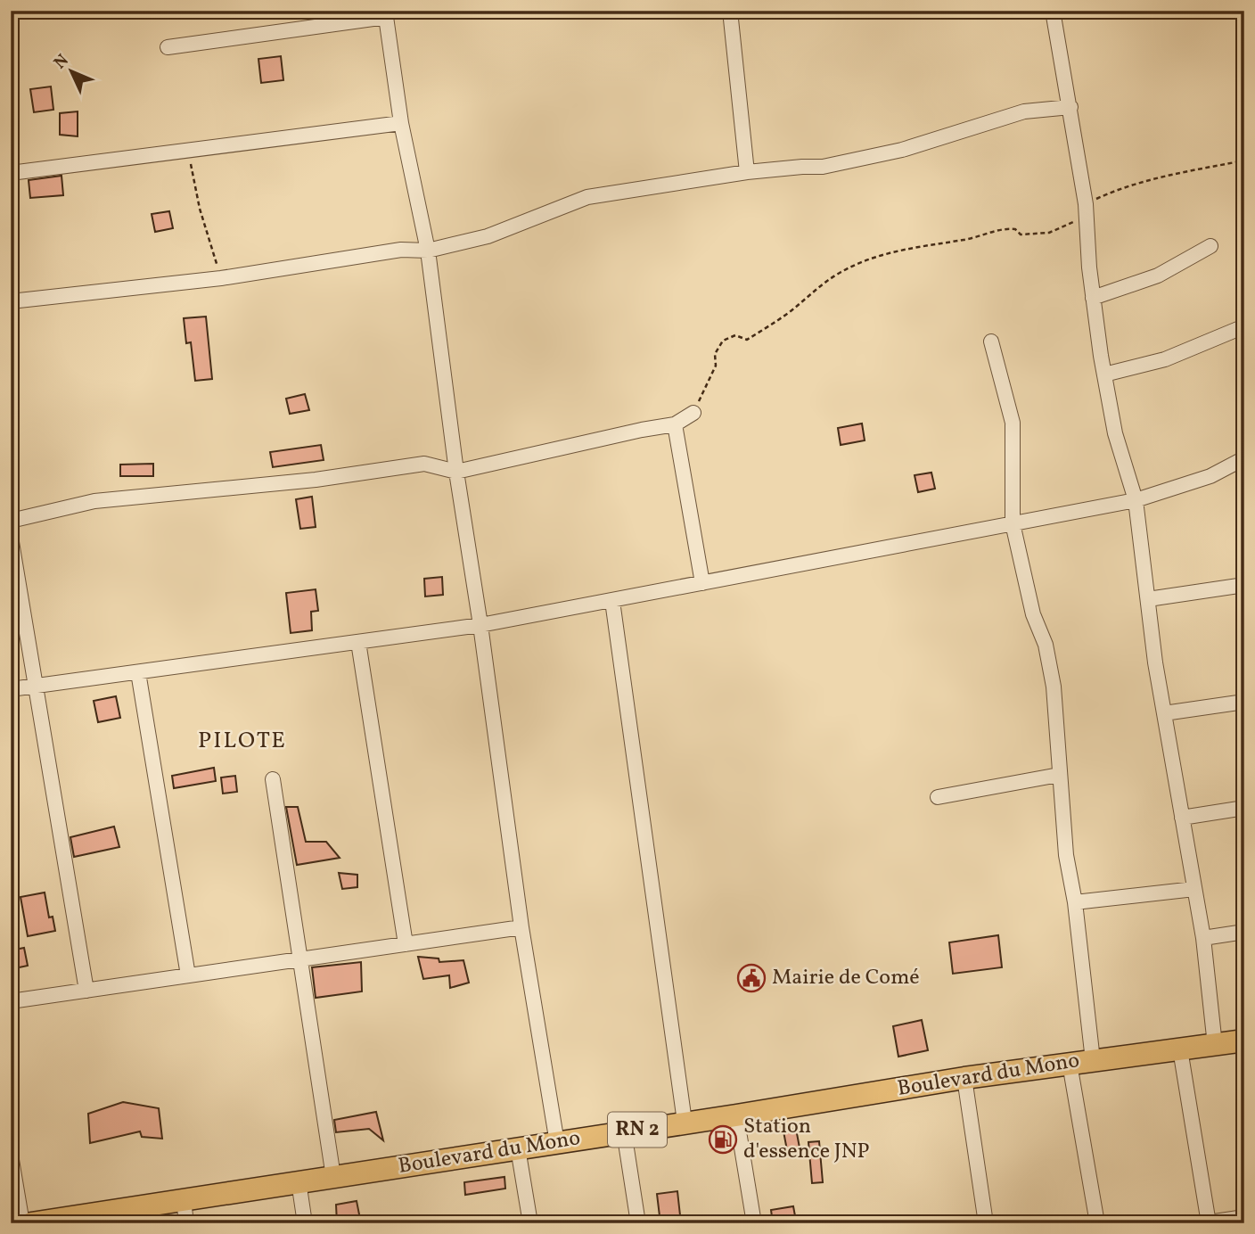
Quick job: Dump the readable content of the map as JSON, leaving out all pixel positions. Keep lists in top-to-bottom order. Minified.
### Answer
{"streets":{"main road":["Boulevard du Mono","RN 2"]},"districts":["PILOTE"],"places":{"public building":["Mairie de Comé"],"fuel station":["Station d'essence JNP"]},"north":"top left"}
